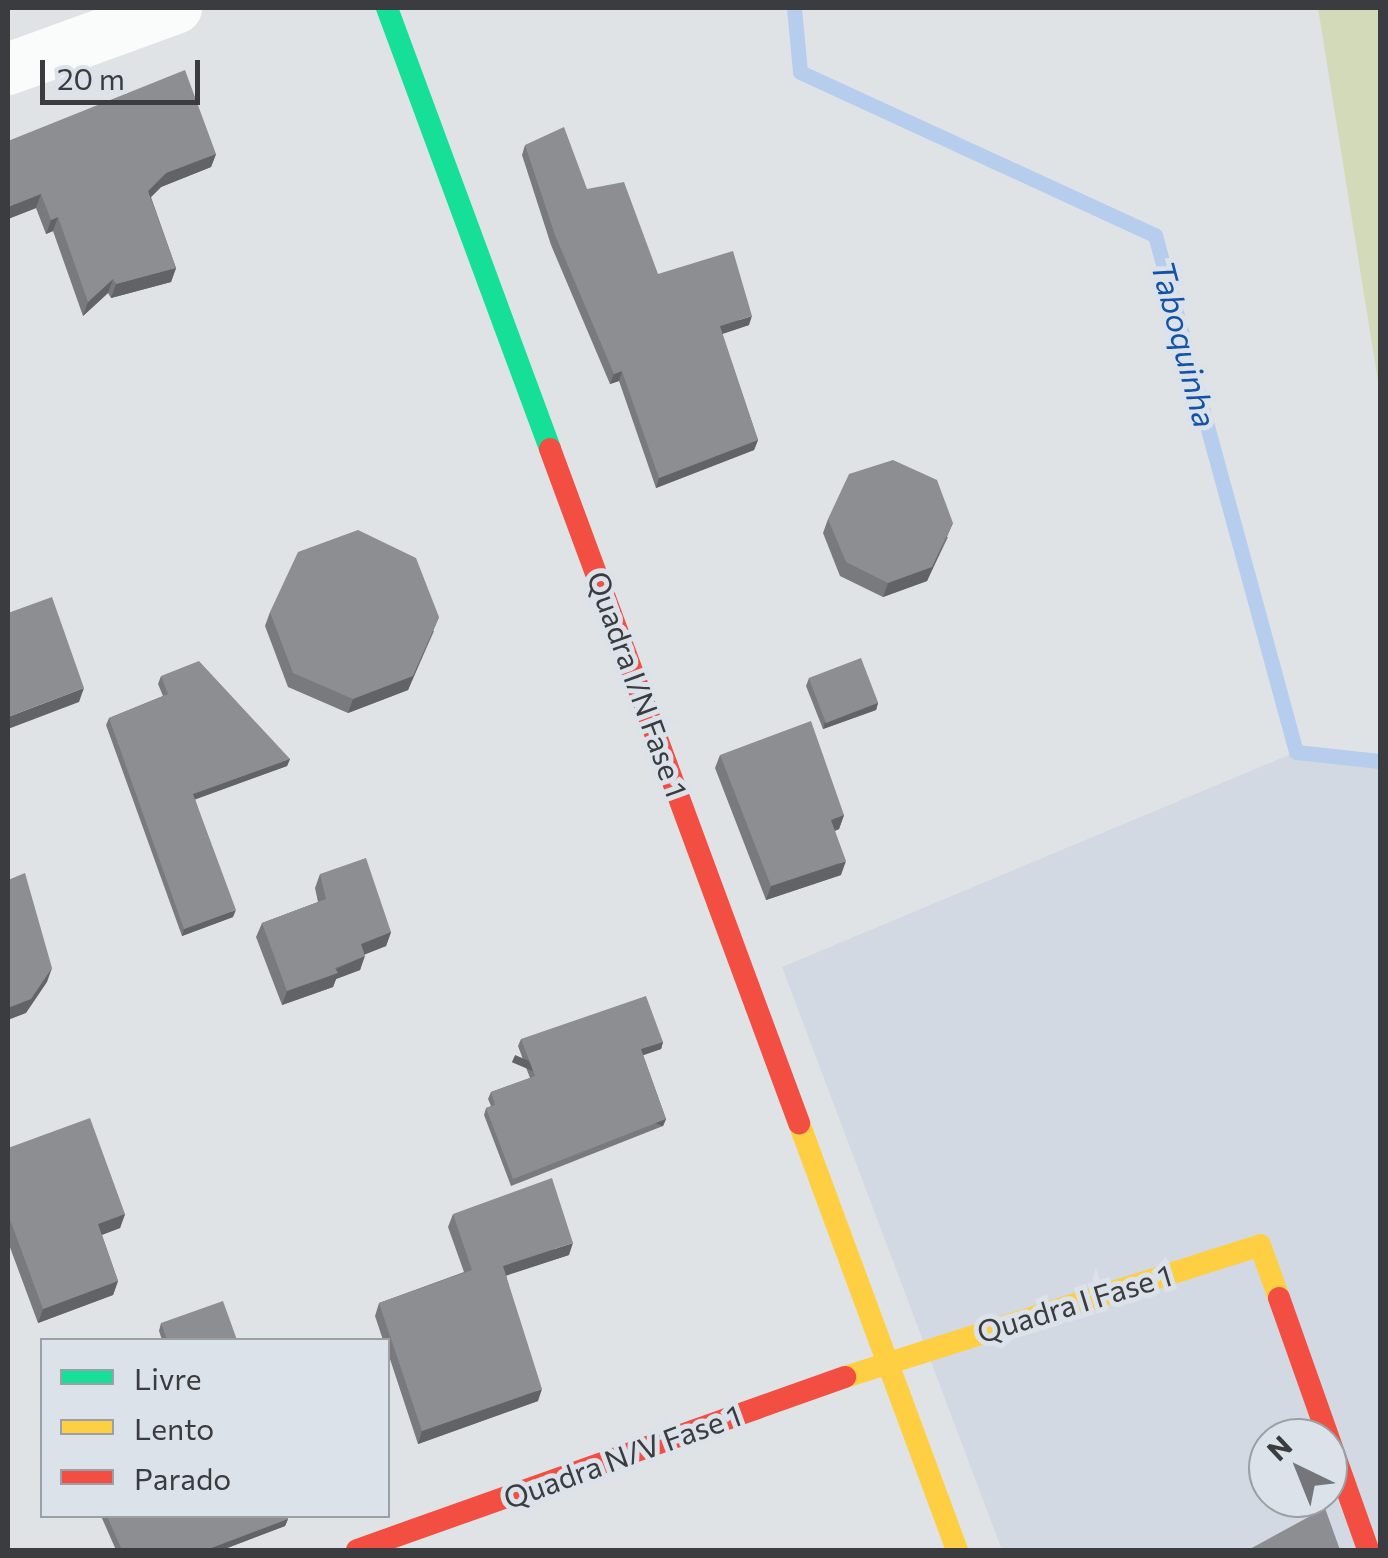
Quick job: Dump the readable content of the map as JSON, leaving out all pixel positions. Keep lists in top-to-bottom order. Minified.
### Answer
{"streets":{"street":["Quadra I/N Fase 1","Quadra I Fase 1","Quadra N/V Fase 1"]},"crossings":[["Quadra I/N Fase 1","Quadra I Fase 1"],["Quadra I/N Fase 1","Quadra N/V Fase 1"],["Quadra I Fase 1","Quadra N/V Fase 1"]],"water":["Taboquinha"],"legend":["Livre","Lento","Parado"],"scale_bar":"20 m","north":"top left"}
